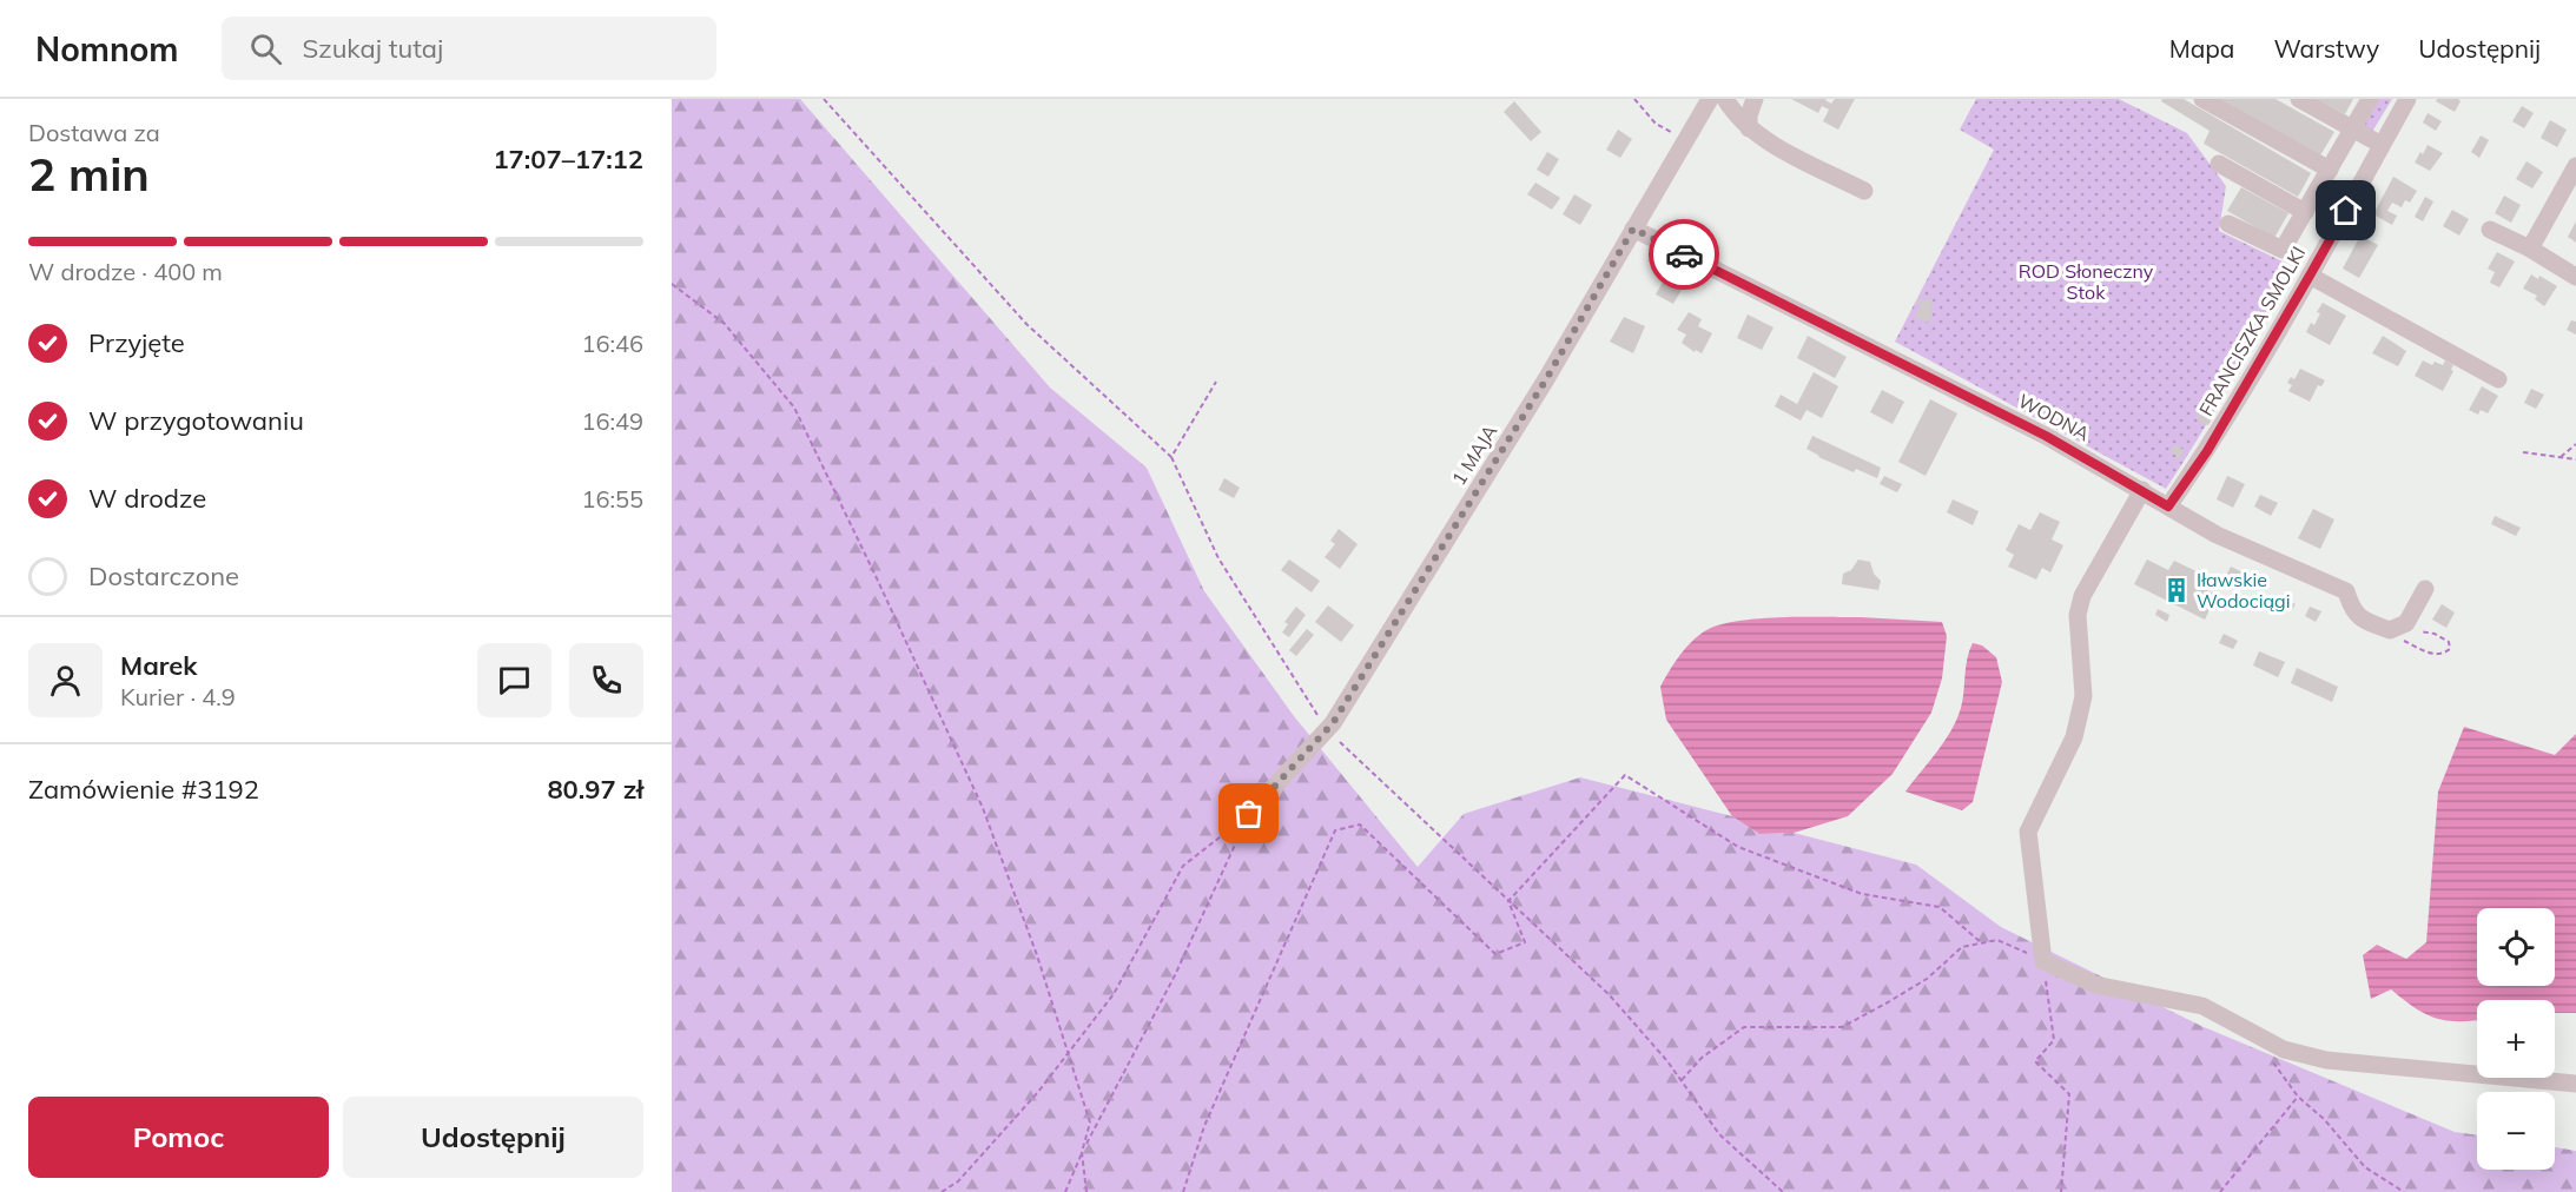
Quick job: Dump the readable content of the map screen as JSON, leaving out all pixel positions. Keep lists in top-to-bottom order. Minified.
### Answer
{"streets":{"street":["FRANCISZKA SMOLKI","WODNA","1 MAJA"]},"crossings":[["FRANCISZKA SMOLKI","WODNA"],["WODNA","1 MAJA"]],"parks":["ROD Słoneczny Stok"],"places":{"building":["Iławskie Wodociągi"]},"page":{"header":"Nomnom","search":"Szukaj tutaj","nav":["Mapa","Warstwy","Udostępnij"],"heading":["2 min","Dostawa za","17:07–17:12"],"panel":["Marek","Kurier · 4.9","Zamówienie #3192","80.97 zł"],"bar":"W drodze · 400 m","list":[["Przyjęte","16:46"],["W przygotowaniu","16:49"],["W drodze","16:55"],"Dostarczone"],"map_buttons":["+","−"],"buttons":["Pomoc","Udostępnij"]}}
